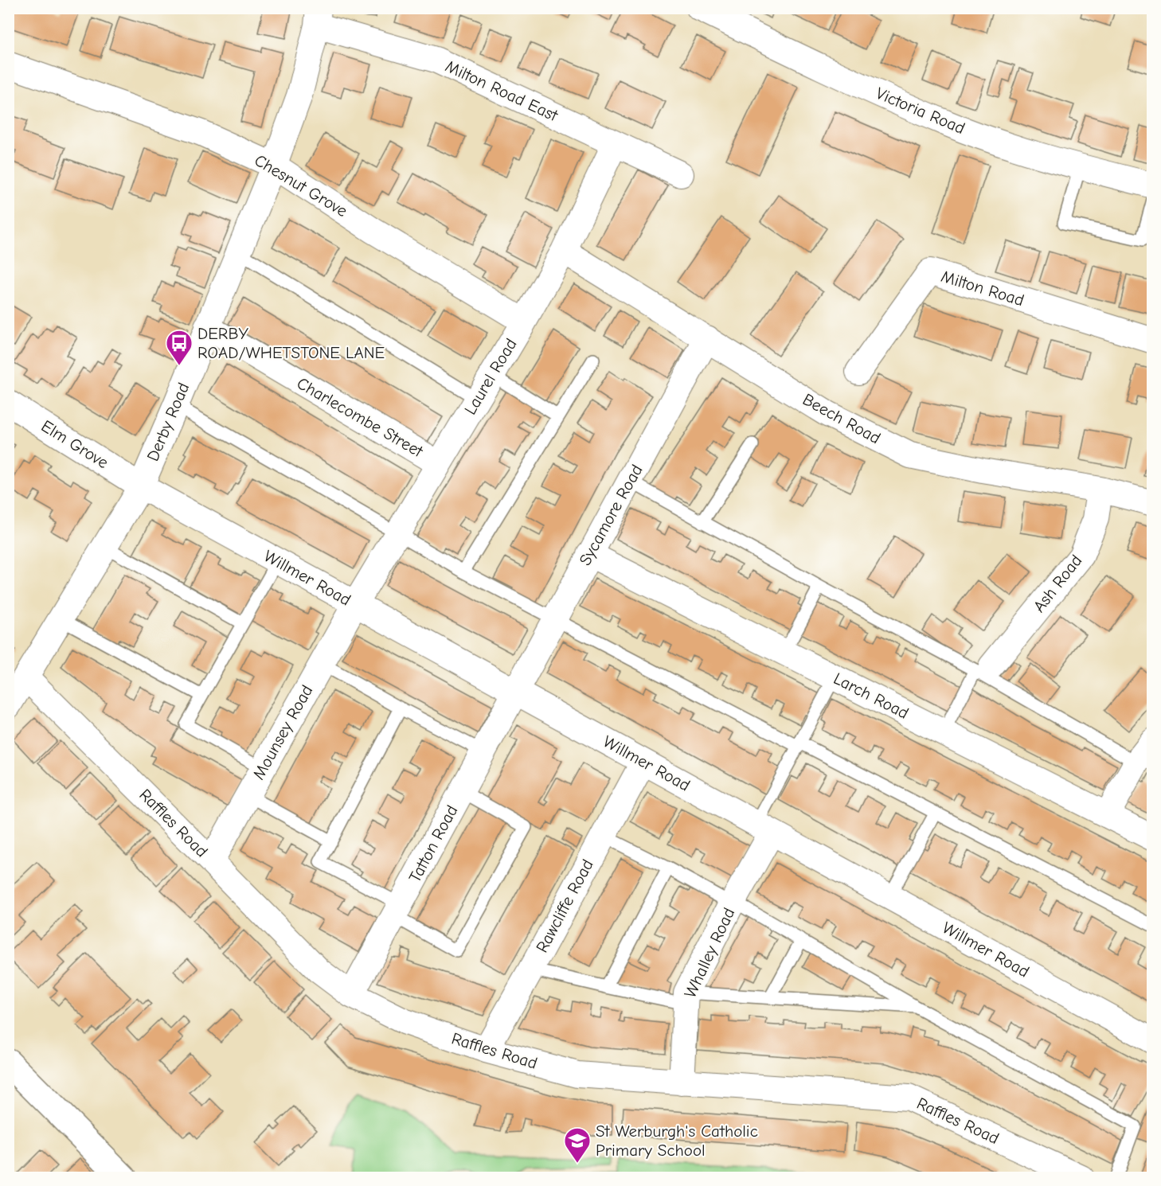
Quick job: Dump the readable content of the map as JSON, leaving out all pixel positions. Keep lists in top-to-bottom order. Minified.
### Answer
{"streets":{"street":["Milton Road East","Victoria Road","Chesnut Grove","Milton Road","Laurel Road","Charlecombe Street","Beech Road","Derby Road","Elm Grove","Sycamore Road","Willmer Road","Ash Road","Larch Road","Mounsey Road","Raffles Road","Tatton Road","Rawcliffe Road","Whalley Road"]},"crossings":[["Milton Road East","Laurel Road"],["Milton Road East","Derby Road"],["Chesnut Grove","Laurel Road"],["Chesnut Grove","Derby Road"],["Laurel Road","Charlecombe Street"],["Laurel Road","Beech Road"],["Laurel Road","Willmer Road"],["Laurel Road","Mounsey Road"],["Charlecombe Street","Derby Road"],["Beech Road","Sycamore Road"],["Beech Road","Ash Road"],["Derby Road","Elm Grove"],["Derby Road","Willmer Road"],["Derby Road","Raffles Road"],["Elm Grove","Willmer Road"],["Sycamore Road","Willmer Road"],["Sycamore Road","Larch Road"],["Sycamore Road","Tatton Road"],["Willmer Road","Mounsey Road"],["Willmer Road","Tatton Road"],["Willmer Road","Rawcliffe Road"],["Willmer Road","Whalley Road"],["Mounsey Road","Raffles Road"],["Raffles Road","Tatton Road"],["Raffles Road","Rawcliffe Road"],["Raffles Road","Whalley Road"]],"places":{"bus stop":["DERBY ROAD/WHETSTONE LANE"],"school or university":["St Werburgh's Catholic Primary School"]}}
